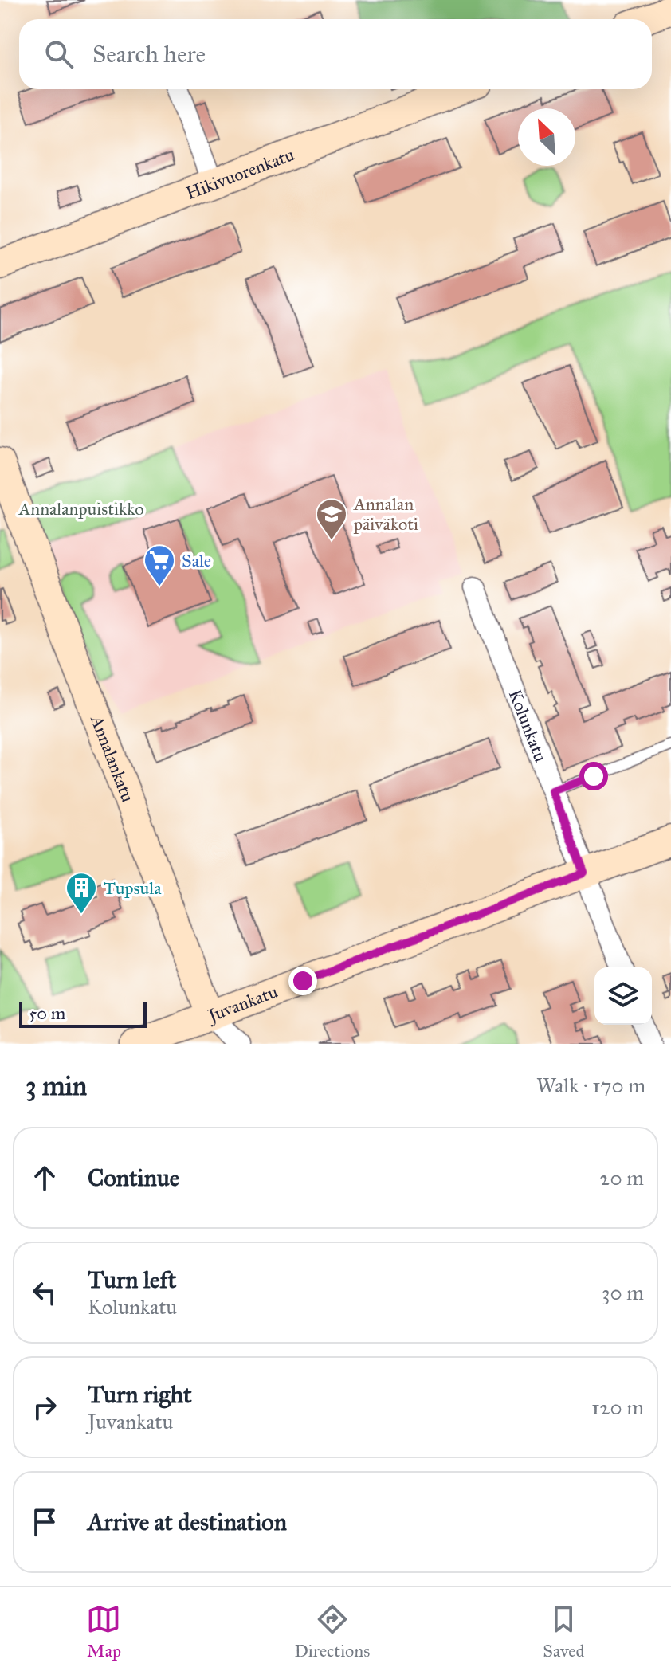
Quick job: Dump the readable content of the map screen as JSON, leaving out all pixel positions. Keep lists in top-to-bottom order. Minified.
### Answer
{"streets":{"street":["Hikivuorenkatu","Kolunkatu","Annalankatu","Juvankatu"]},"crossings":[["Kolunkatu","Juvankatu"],["Annalankatu","Juvankatu"]],"parks":["Annalanpuistikko"],"places":{"school or university":["Annalan päiväkoti"],"supermarket":["Sale"],"building":["Tupsula"]},"scale_bar":"50 m","north":"top left","page":{"search":"Search here","scale":"50 m","heading":["3 min","Walk · 170 m"],"list":[["Continue","20 m"],["Turn left","Kolunkatu","30 m"],["Turn right","Juvankatu","120 m"],"Arrive at destination"],"nav":["Map","Directions","Saved"]}}
